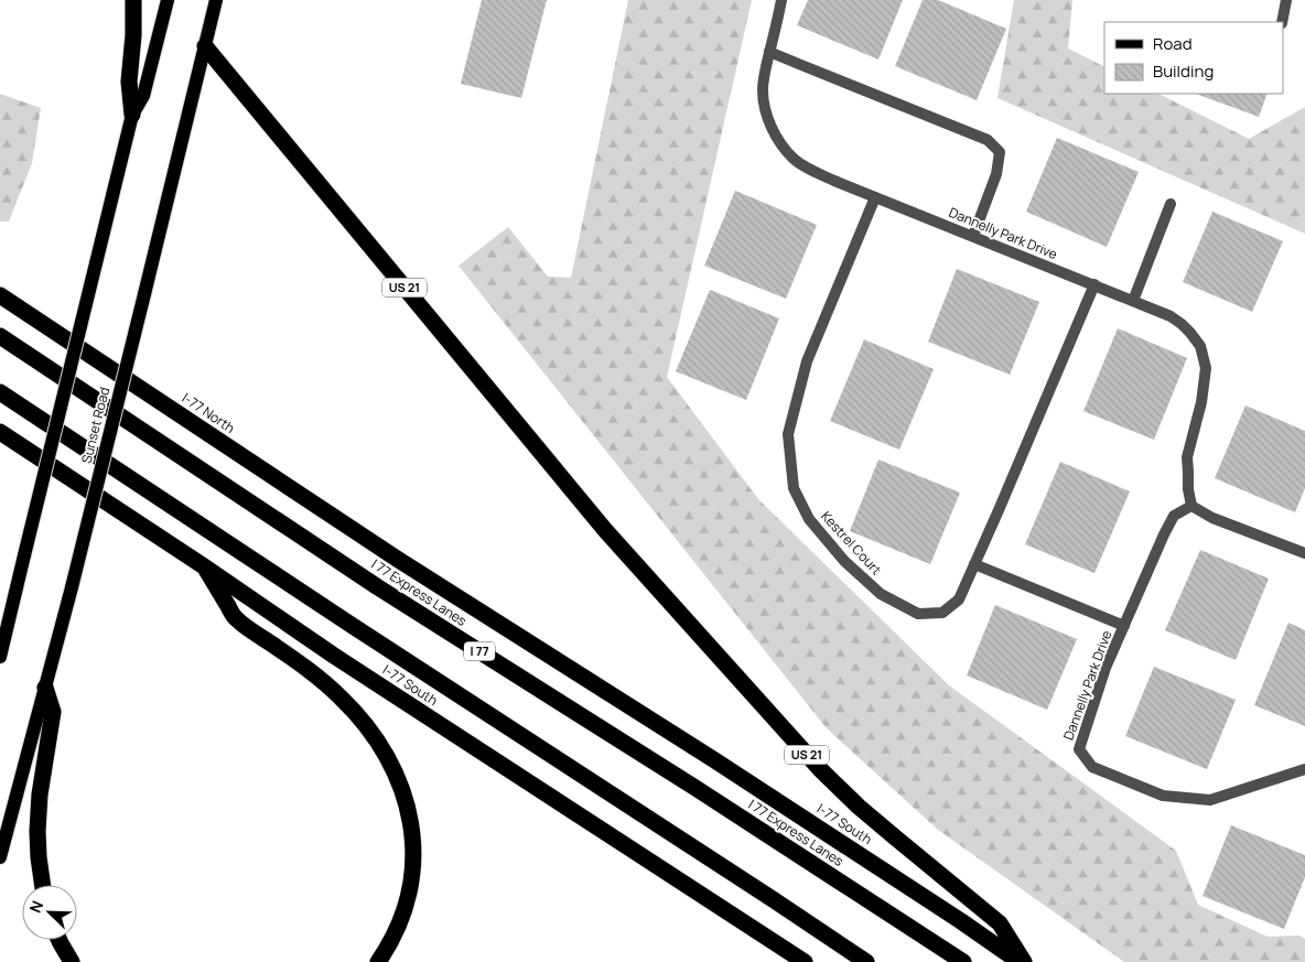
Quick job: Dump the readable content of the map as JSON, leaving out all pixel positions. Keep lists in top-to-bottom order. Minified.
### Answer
{"streets":{"highway":["US 21","I-77 North","I 77 Express Lanes","I 77","I-77 South"],"main road":["Sunset Road"],"street":["Dannelly Park Drive","Kestrel Court"]},"crossings":[["Dannelly Park Drive","Kestrel Court"],["US 21","Sunset Road"],["I-77 North","I-77 South"]],"legend":["Road","Building"],"north":"top left"}
